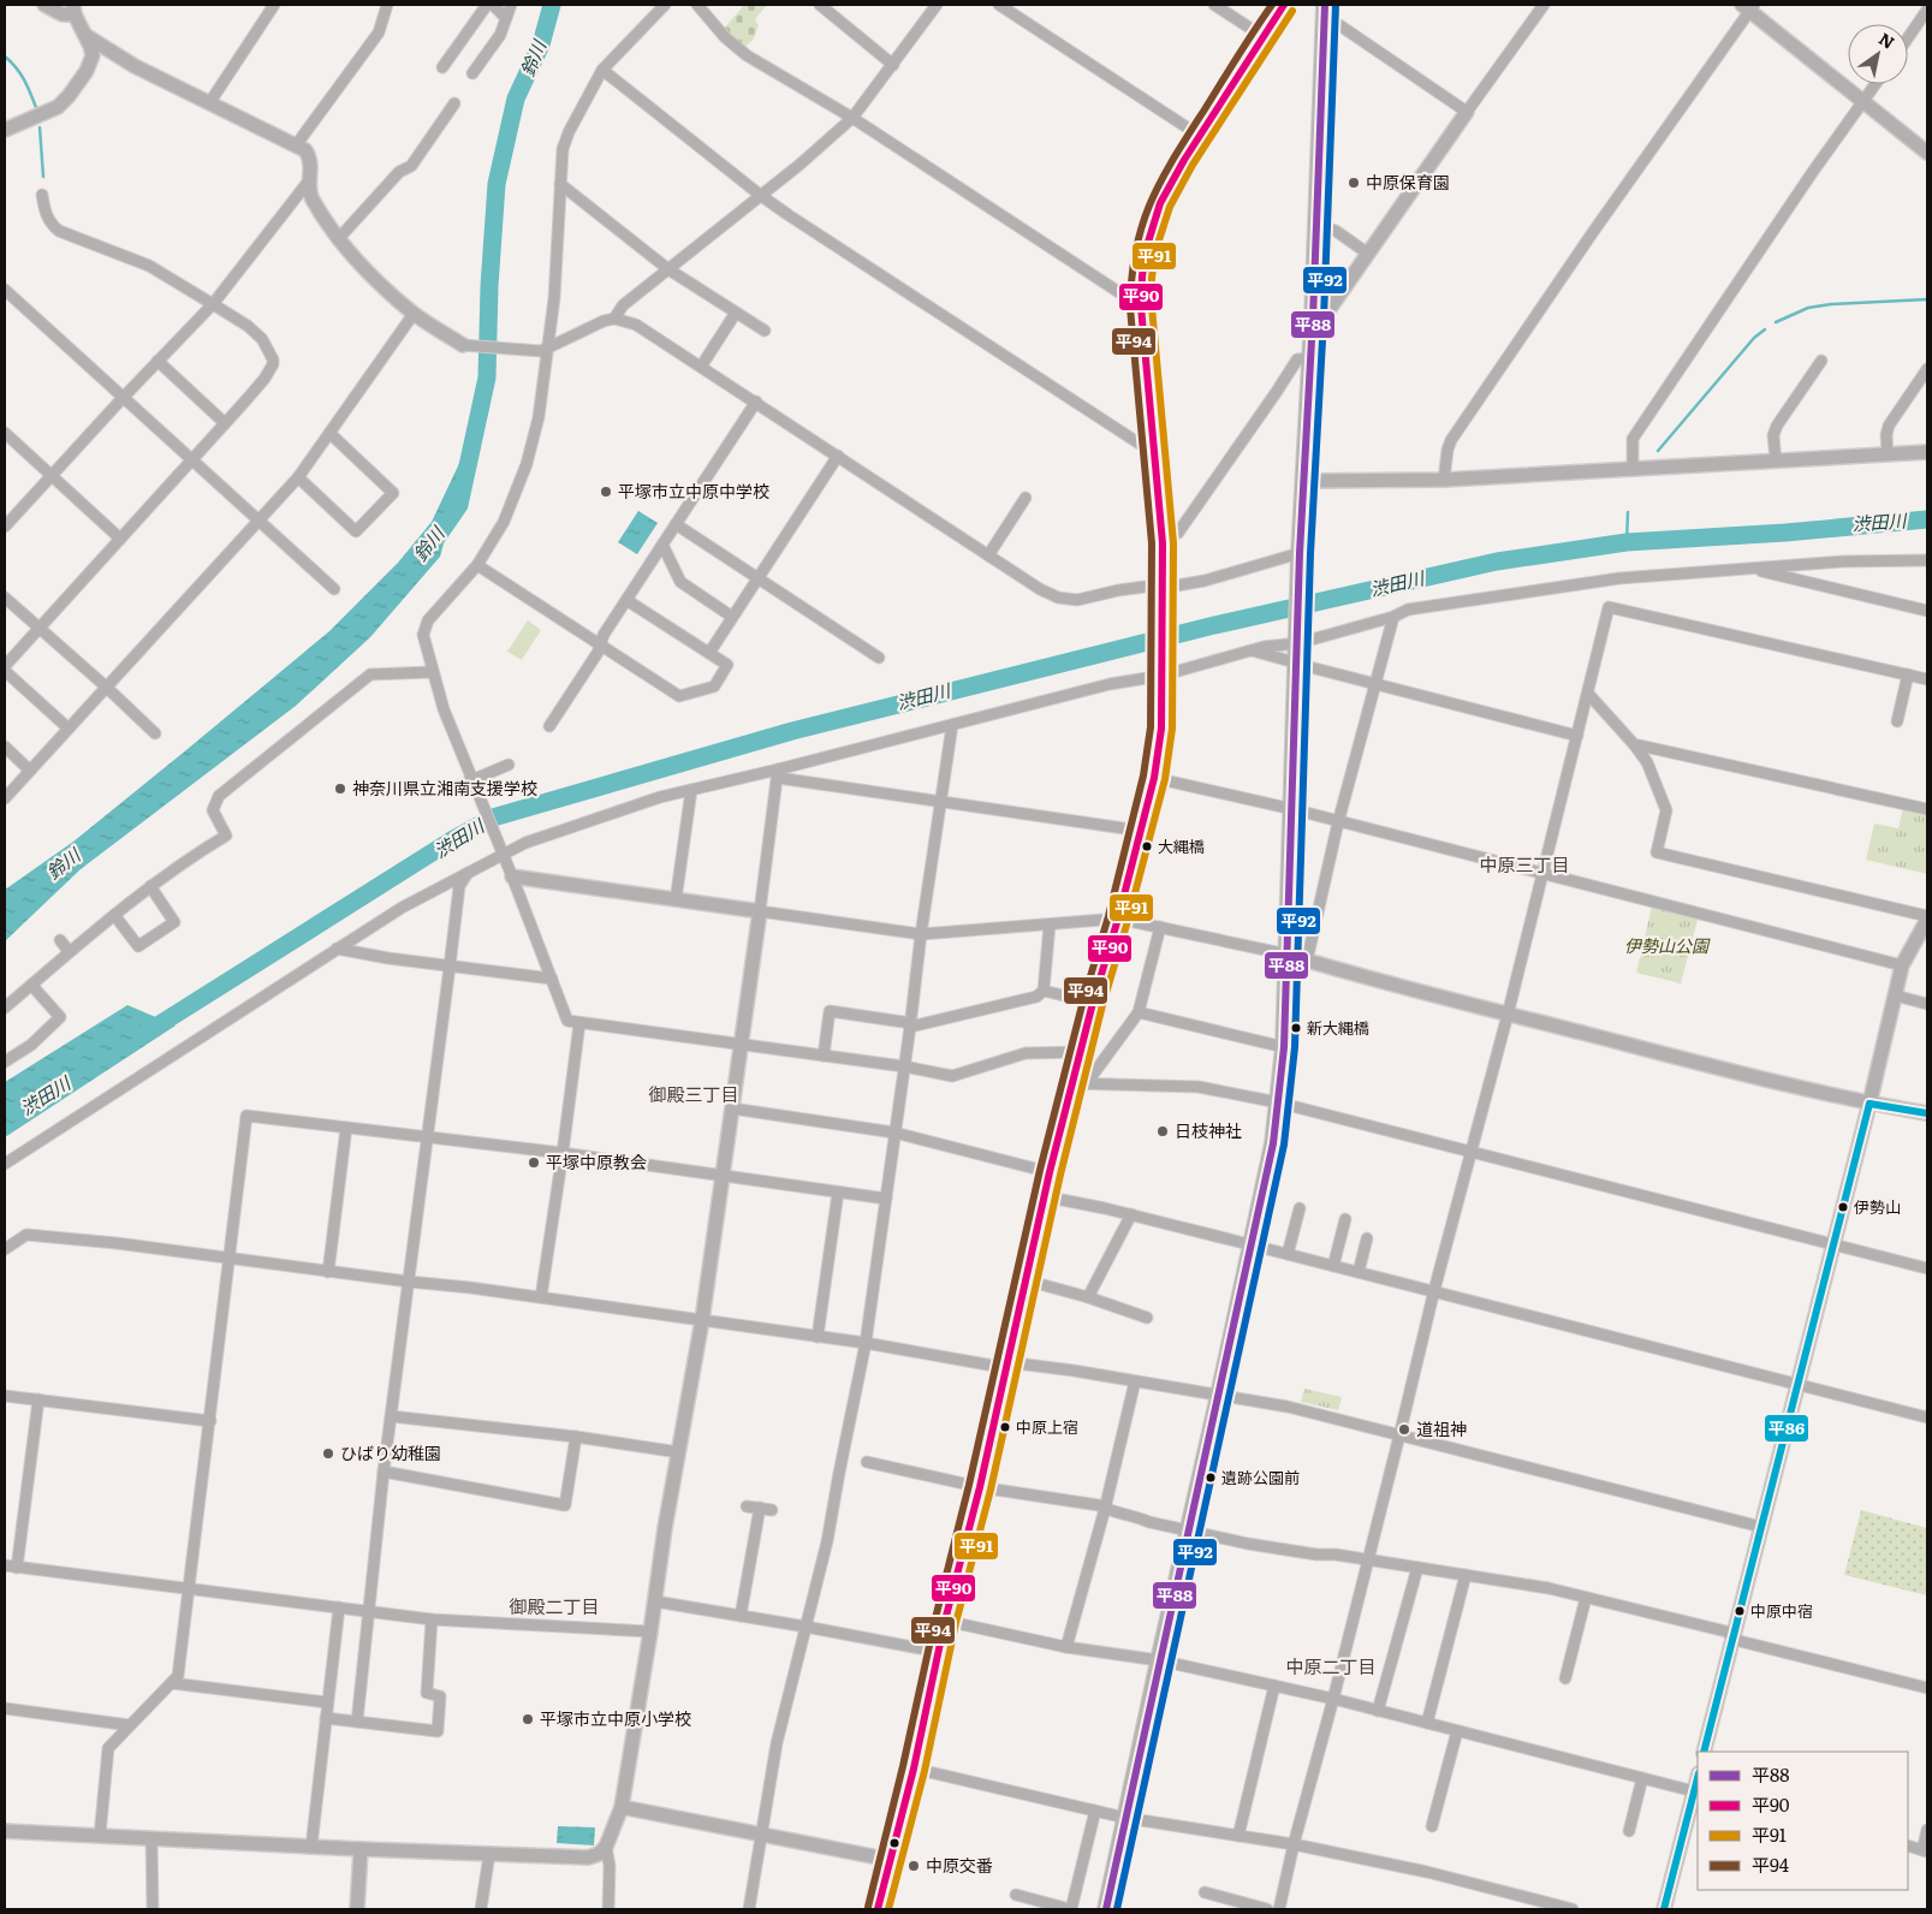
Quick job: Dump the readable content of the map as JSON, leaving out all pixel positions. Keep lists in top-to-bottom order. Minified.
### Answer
{"districts":["中原三丁目","御殿三丁目","御殿二丁目","中原二丁目"],"water":["鈴川","渋田川"],"parks":["伊勢山公園"],"places":["中原保育園","平塚市立中原中学校","神奈川県立湘南支援学校","大縄橋","新大縄橋","日枝神社","平塚中原教会","伊勢山","中原上宿","道祖神","ひばり幼稚園","遺跡公園前","中原中宿","平塚市立中原小学校","中原交番"],"lines":["transit line 平88","transit line 平90","transit line 平94","transit line 平92","transit line 平91","transit line 平86"],"legend":["平88","平90","平91","平94"],"north":"top right"}
